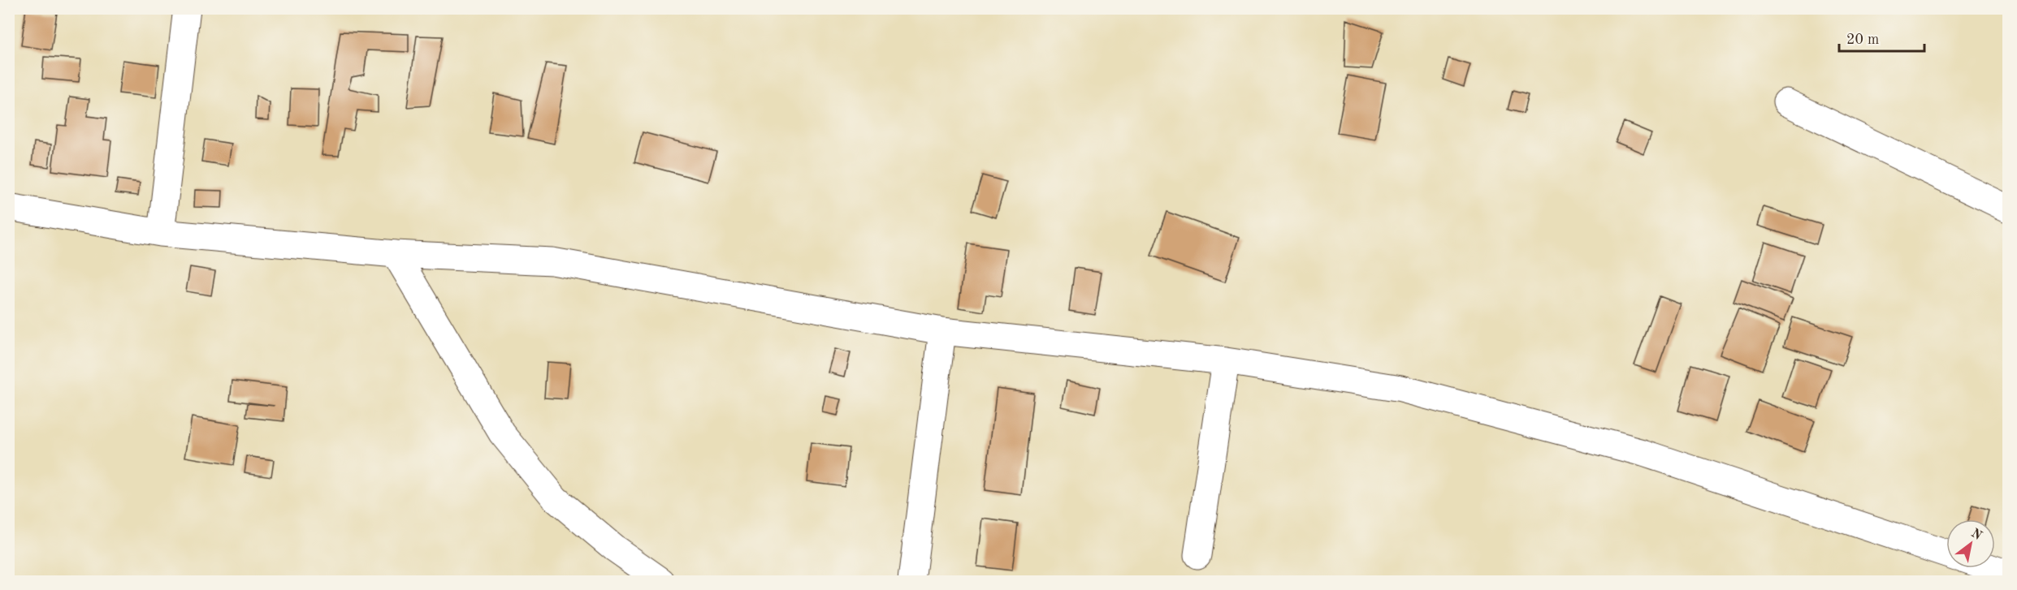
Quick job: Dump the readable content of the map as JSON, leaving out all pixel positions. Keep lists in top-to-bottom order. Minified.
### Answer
{"scale_bar":"20 m","north":"top right"}
